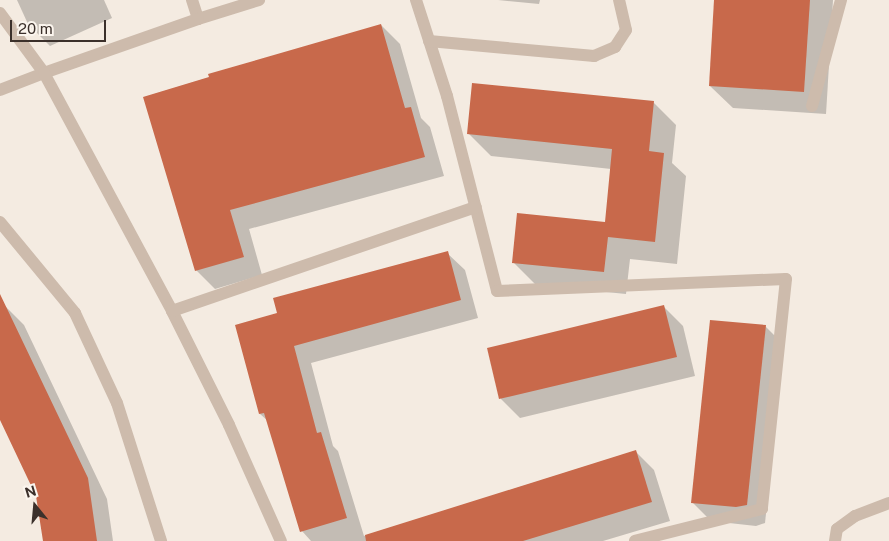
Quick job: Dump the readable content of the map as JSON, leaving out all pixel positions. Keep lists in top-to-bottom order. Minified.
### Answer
{"scale_bar":"20 m","north":"top"}
